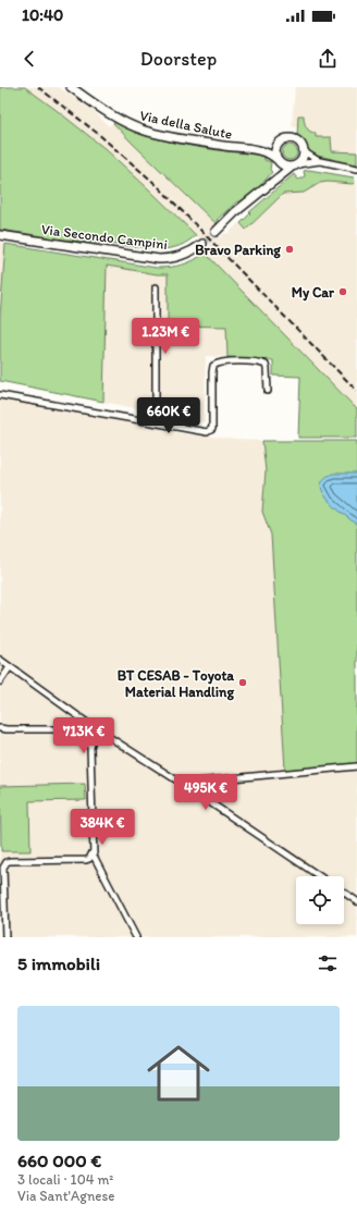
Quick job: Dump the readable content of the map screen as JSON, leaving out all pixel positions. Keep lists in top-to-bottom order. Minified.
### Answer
{"streets":{"street":["Via della Salute","Via Secondo Campini"]},"places":["Bravo Parking","My Car","BT CESAB - Toyota Material Handling"],"page":{"status":"10:40","header":"Doorstep","price":["1.23M €","660K €","713K €","495K €","384K €"],"heading":"5 immobili","list":[{"name":"660 000 €","note":"3 locali · 104 m² · Via Sant'Agnese"}]}}
